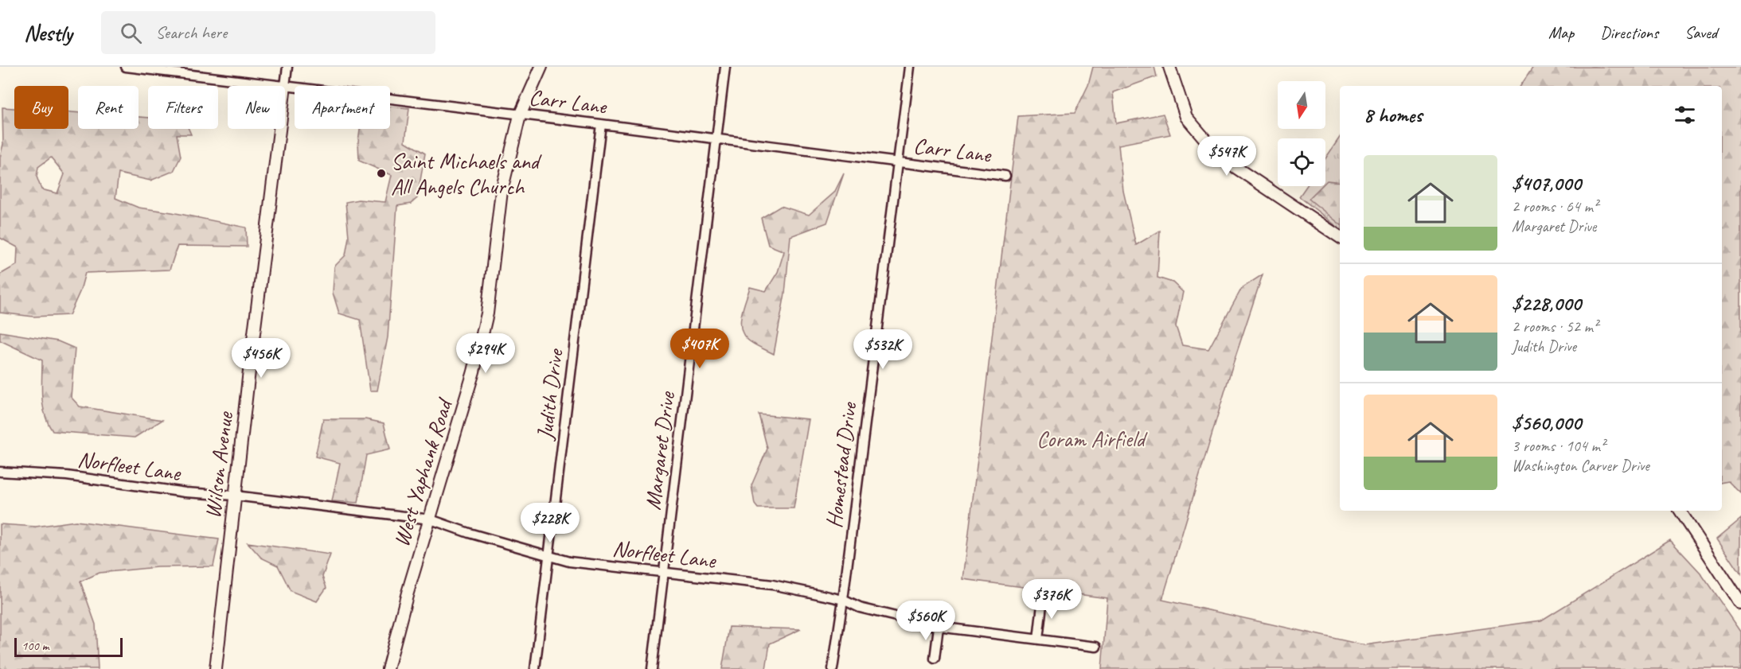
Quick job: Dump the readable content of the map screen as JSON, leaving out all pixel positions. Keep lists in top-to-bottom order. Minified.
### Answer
{"streets":{"street":["Carr Lane","Judith Drive","Margaret Drive","Norfleet Lane","Wilson Avenue","Homestead Drive","West Yaphank Road"]},"crossings":[["Carr Lane","Judith Drive"],["Carr Lane","Margaret Drive"],["Carr Lane","Wilson Avenue"],["Carr Lane","Homestead Drive"],["Carr Lane","West Yaphank Road"],["Judith Drive","Norfleet Lane"],["Margaret Drive","Norfleet Lane"],["Norfleet Lane","Wilson Avenue"],["Norfleet Lane","Homestead Drive"],["Norfleet Lane","West Yaphank Road"]],"parks":["Coram Airfield"],"places":["Saint Michaels and All Angels Church"],"scale_bar":"100 m","north":"bottom","page":{"header":"Nestly","search":"Search here","nav":["Map","Directions","Saved"],"chip":["Buy","Rent","Filters","New","Apartment"],"heading":"8 homes","price":["$547K","$407K","$532K","$294K","$456K","$228K","$376K","$560K"],"list":[{"name":"$407,000","note":"2 rooms · 64 m² · Margaret Drive"},{"name":"$228,000","note":"2 rooms · 52 m² · Judith Drive"},{"name":"$560,000","note":"3 rooms · 104 m² · Washington Carver Drive"}],"scale":"100 m"}}
